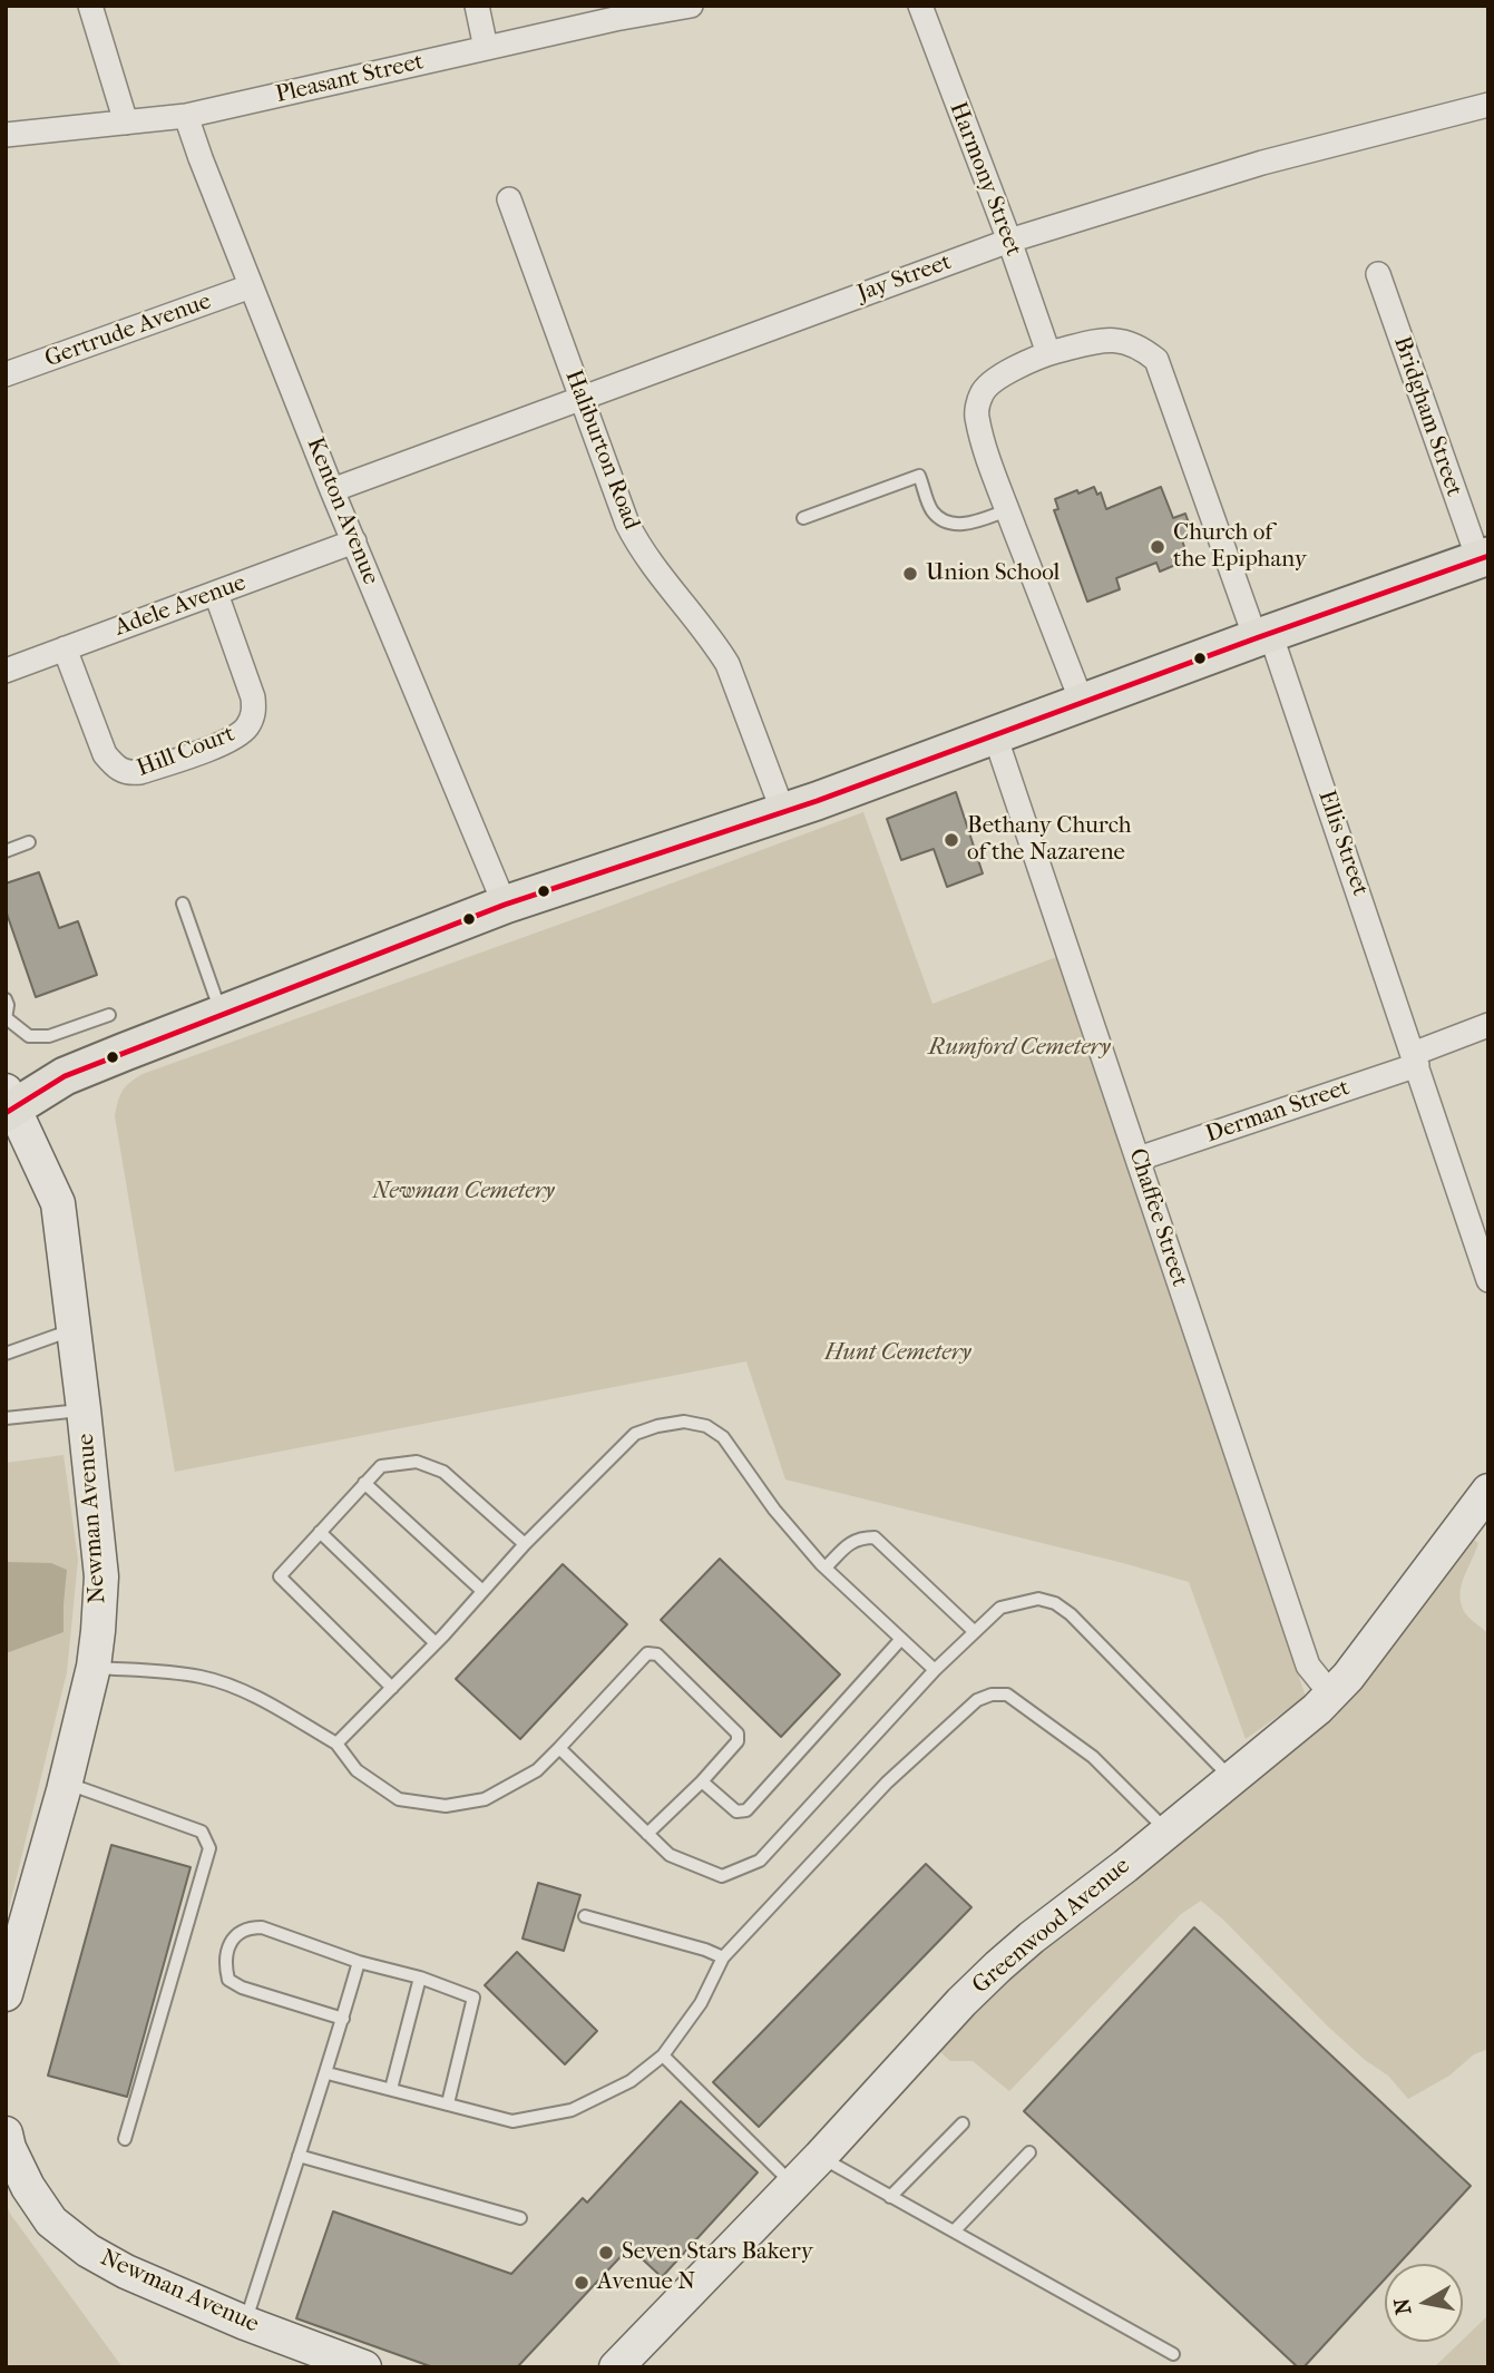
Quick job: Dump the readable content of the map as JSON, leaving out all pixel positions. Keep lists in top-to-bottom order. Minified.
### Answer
{"streets":{"main road":["Newman Avenue","Greenwood Avenue"],"street":["Pleasant Street","Harmony Street","Jay Street","Gertrude Avenue","Bridgham Street","Haliburton Road","Kenton Avenue","Adele Avenue","Hill Court","Ellis Street","Derman Street","Chaffee Street"]},"crossings":[["Pleasant Street","Kenton Avenue"],["Harmony Street","Jay Street"],["Harmony Street","Ellis Street"],["Jay Street","Haliburton Road"],["Jay Street","Kenton Avenue"],["Gertrude Avenue","Kenton Avenue"],["Kenton Avenue","Adele Avenue"],["Adele Avenue","Hill Court"],["Ellis Street","Derman Street"],["Derman Street","Chaffee Street"],["Chaffee Street","Greenwood Avenue"]],"parks":["Rumford Cemetery","Newman Cemetery","Hunt Cemetery"],"places":["Church of the Epiphany","Union School","Bethany Church of the Nazarene","Seven Stars Bakery","Avenue N"],"north":"left"}
